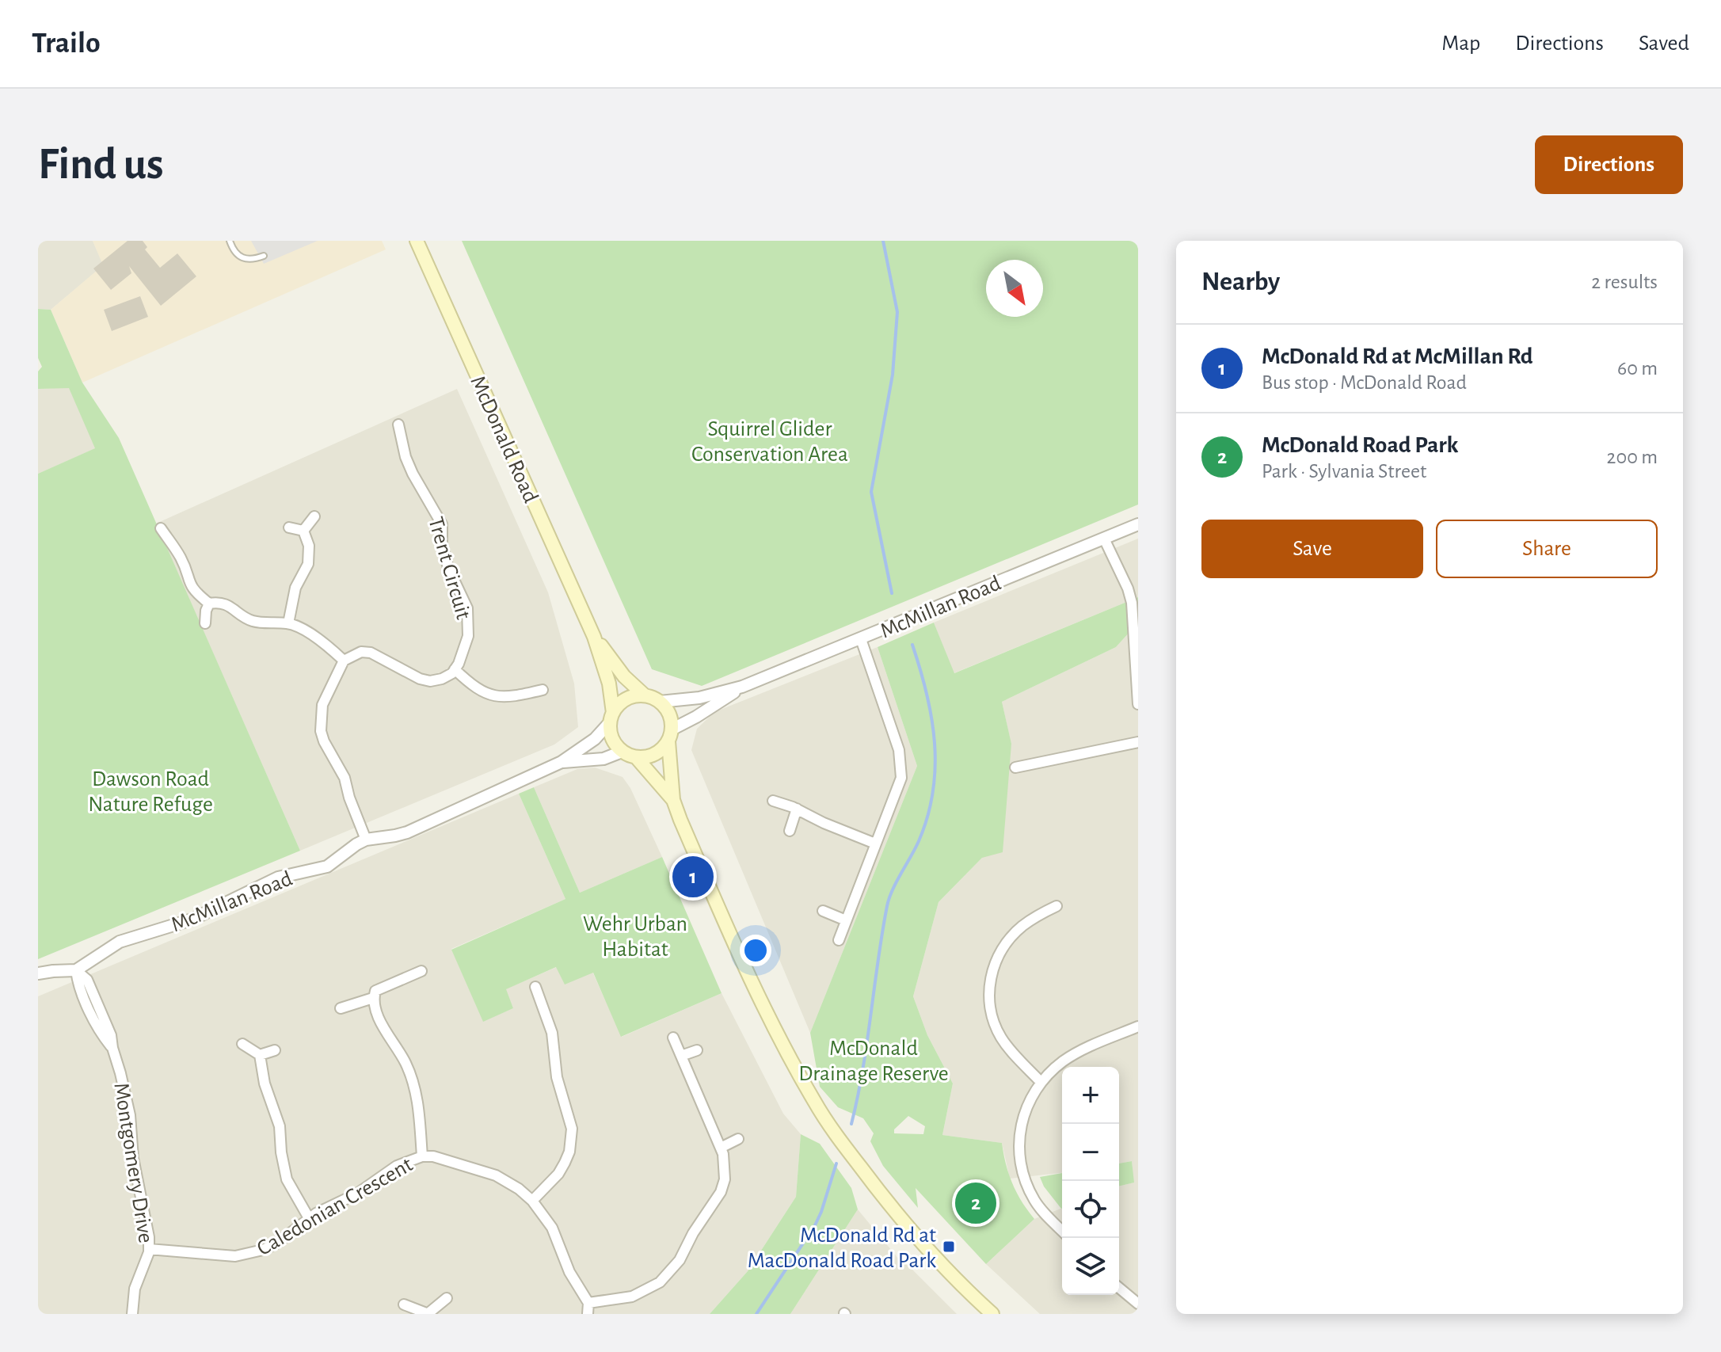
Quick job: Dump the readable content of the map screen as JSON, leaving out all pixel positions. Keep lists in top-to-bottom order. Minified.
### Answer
{"streets":{"main road":["McDonald Road"],"street":["Trent Circuit","McMillan Road","Montgomery Drive","Caledonian Crescent"]},"crossings":[["McDonald Road","McMillan Road"],["McMillan Road","Montgomery Drive"],["Montgomery Drive","Caledonian Crescent"]],"parks":["Squirrel Glider Conservation Area","Dawson Road Nature Refuge","Wehr Urban Habitat","McDonald Drainage Reserve"],"places":{"transit":["McDonald Rd at MacDonald Road Park"]},"north":"bottom right","page":{"header":"Trailo","nav":["Map","Directions","Saved"],"buttons":["Directions",["Save","Share"]],"title":"Find us","heading":["Nearby","2 results"],"list":[{"mark":"1","name":"McDonald Rd at McMillan Rd","note":"Bus stop · McDonald Road","value":"60 m"},{"mark":"2","name":"McDonald Road Park","note":"Park · Sylvania Street","value":"200 m"}],"pins":["1","2"],"map_buttons":["+","−"]}}
